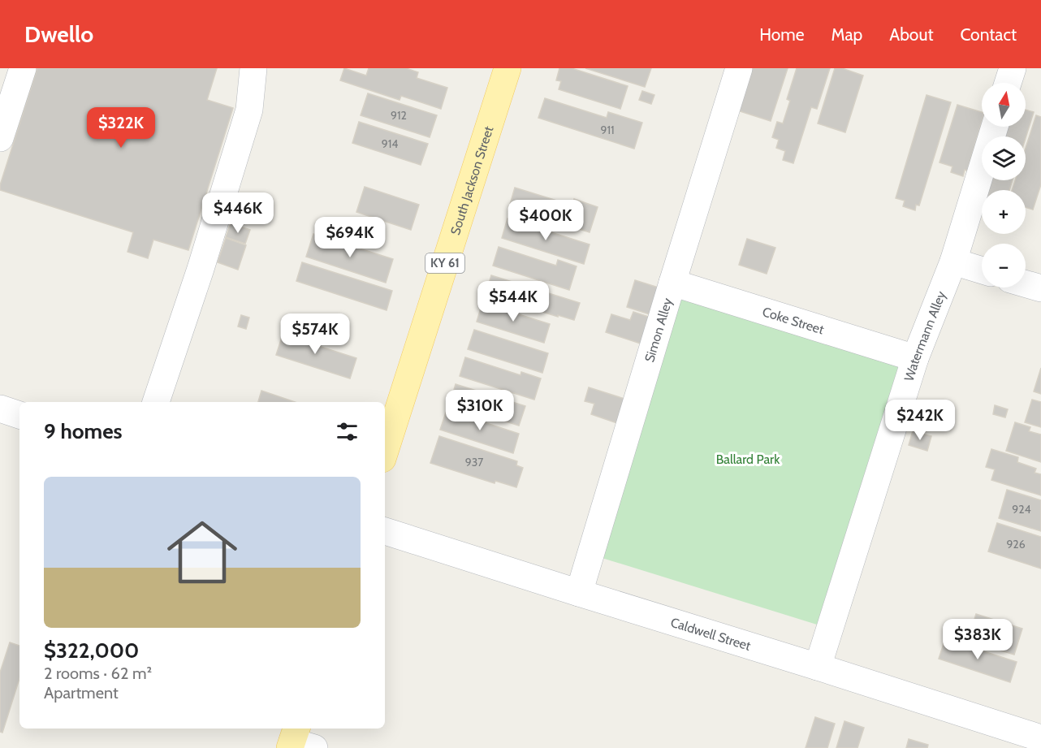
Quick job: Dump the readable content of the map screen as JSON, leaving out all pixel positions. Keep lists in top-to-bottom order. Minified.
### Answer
{"streets":{"main road":["South Jackson Street","KY 61"],"street":["Coke Street","Simon Alley","Watermann Alley","Caldwell Street"]},"crossings":[["Coke Street","Simon Alley"],["Coke Street","Watermann Alley"],["Simon Alley","Caldwell Street"],["Watermann Alley","Caldwell Street"]],"parks":["Ballard Park"],"house_numbers":["912","911","914","937","924","926"],"north":"top","page":{"header":"Dwello","nav":["Home","Map","About","Contact"],"map_buttons":["+","−"],"price":["$322K","$446K","$400K","$694K","$544K","$574K","$310K","$242K","$383K"],"heading":"9 homes","list":[{"name":"$322,000","note":"2 rooms · 62 m² · Apartment"}]}}
